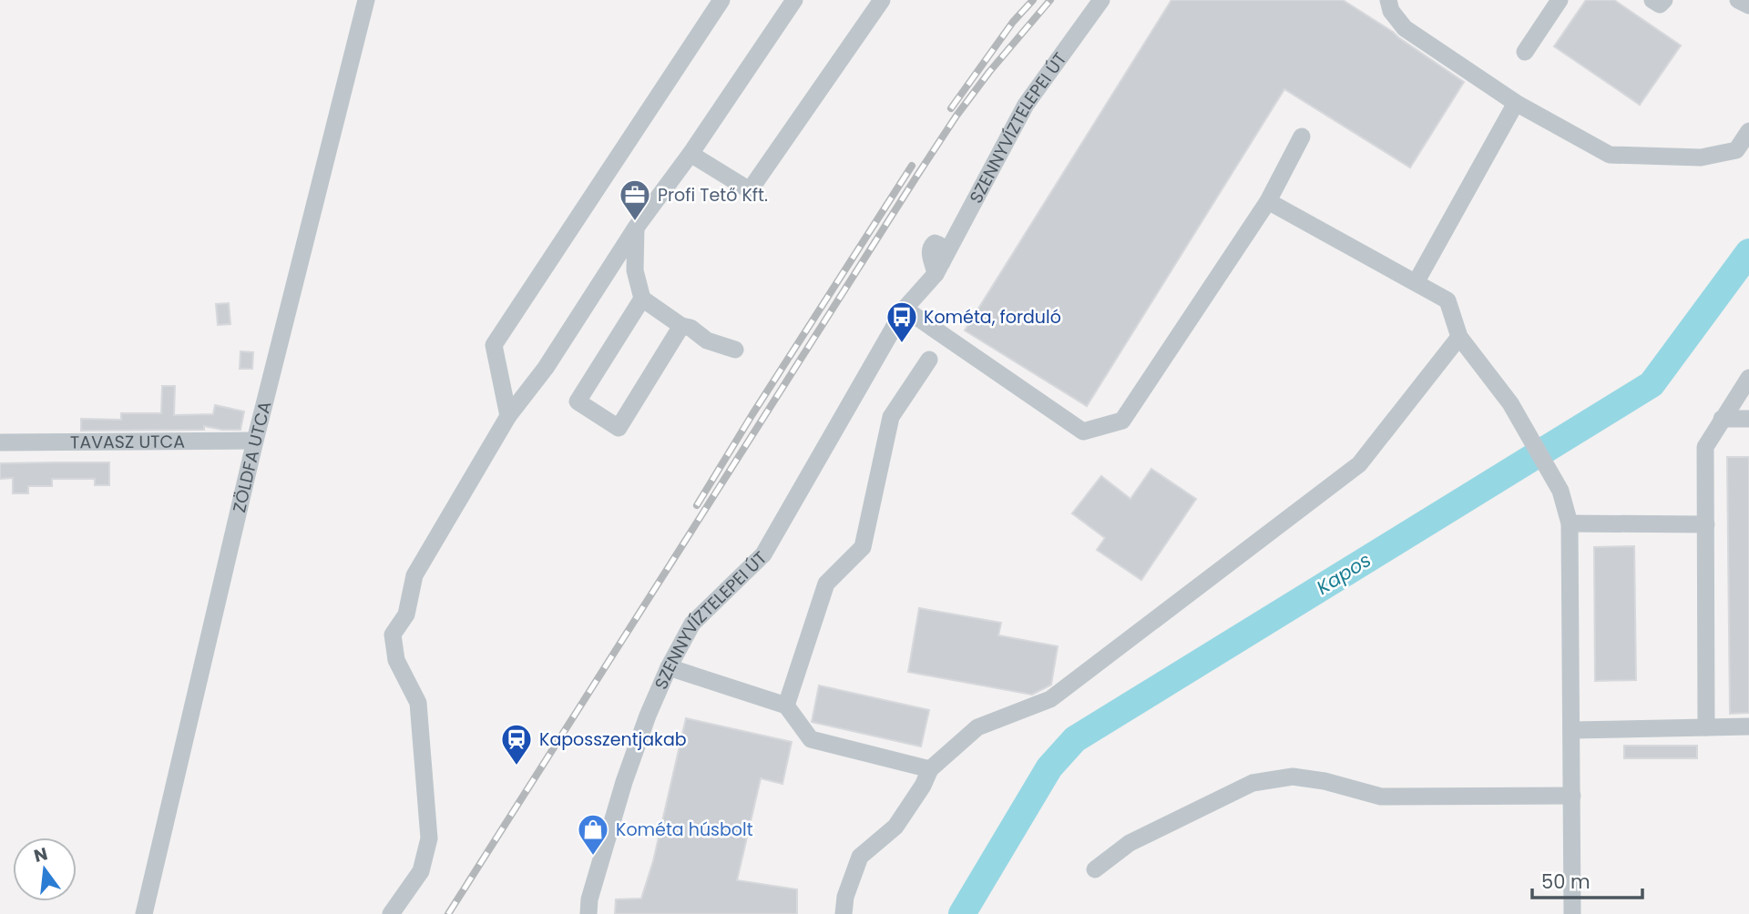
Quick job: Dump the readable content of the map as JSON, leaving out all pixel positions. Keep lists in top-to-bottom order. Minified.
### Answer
{"streets":{"street":["SZENNYVÍZTELEPEI ÚT","TAVASZ UTCA","ZÖLDFA UTCA"]},"crossings":[["TAVASZ UTCA","ZÖLDFA UTCA"]],"water":["Kapos"],"places":{"office":["Profi Tető Kft."],"bus stop":["Kométa, forduló"],"station":["Kaposszentjakab"],"shop":["Kométa húsbolt"]},"scale_bar":"50 m","north":"top"}
